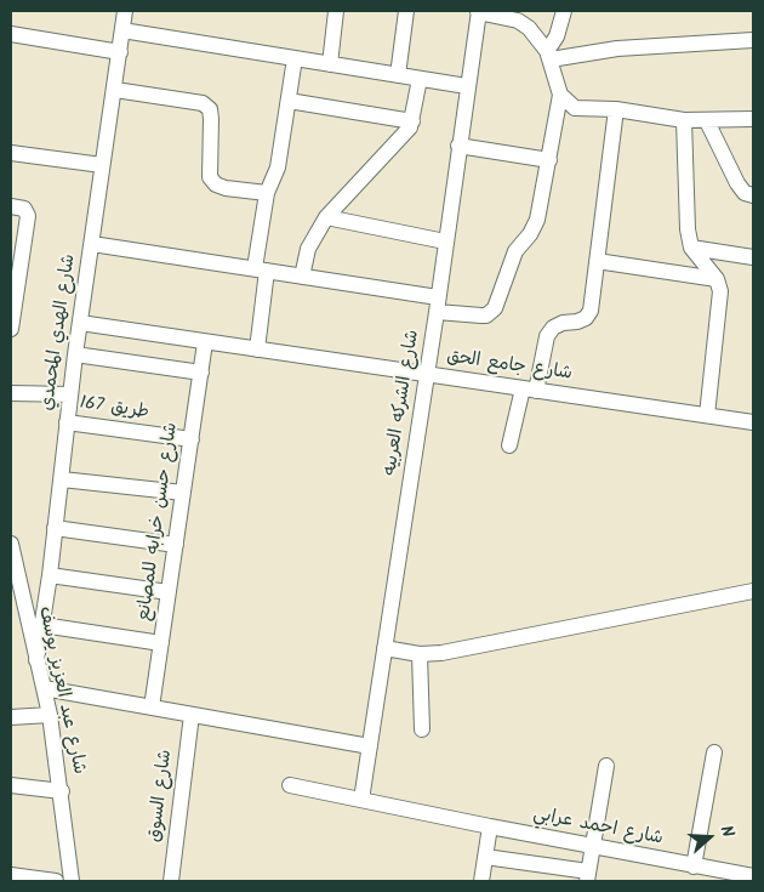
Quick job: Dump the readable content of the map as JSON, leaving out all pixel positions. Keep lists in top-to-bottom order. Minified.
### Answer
{"streets":{"street":["شارع الهدي المحمدي","شارع جامع الحق","شارع الشركه العربيه","طريق 167","شارع حسن خرابه للمصانع","شارع عبد العزيز يوسف","شارع السوق","شارع احمد عرابي"]},"crossings":[["شارع الهدي المحمدي","شارع جامع الحق"],["شارع الهدي المحمدي","طريق 167"],["شارع الهدي المحمدي","شارع عبد العزيز يوسف"],["شارع جامع الحق","شارع الشركه العربيه"],["شارع جامع الحق","شارع حسن خرابه للمصانع"],["شارع الشركه العربيه","شارع احمد عرابي"],["طريق 167","شارع حسن خرابه للمصانع"]],"north":"right"}
